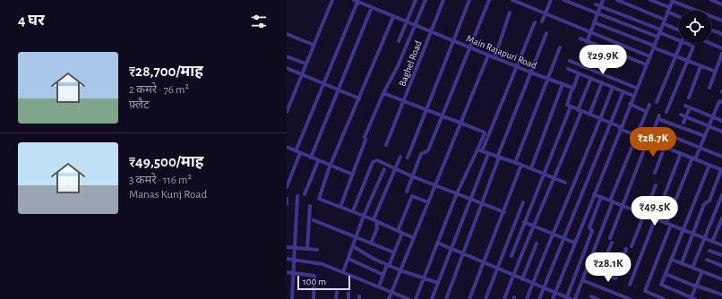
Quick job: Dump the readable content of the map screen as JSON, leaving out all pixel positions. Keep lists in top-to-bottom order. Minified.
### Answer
{"streets":{"street":["Main Rajapuri Road","Baghel Road"]},"crossings":[["Main Rajapuri Road","Baghel Road"]],"scale_bar":"100 m","page":{"heading":"4 घर","list":[{"name":"₹28,700/माह","note":"2 कमरे · 76 m² · फ़्लैट"},{"name":"₹49,500/माह","note":"3 कमरे · 116 m² · Manas Kunj Road"}],"price":["₹29.9K","₹28.7K","₹49.5K","₹28.1K"],"scale":"100 m"}}
